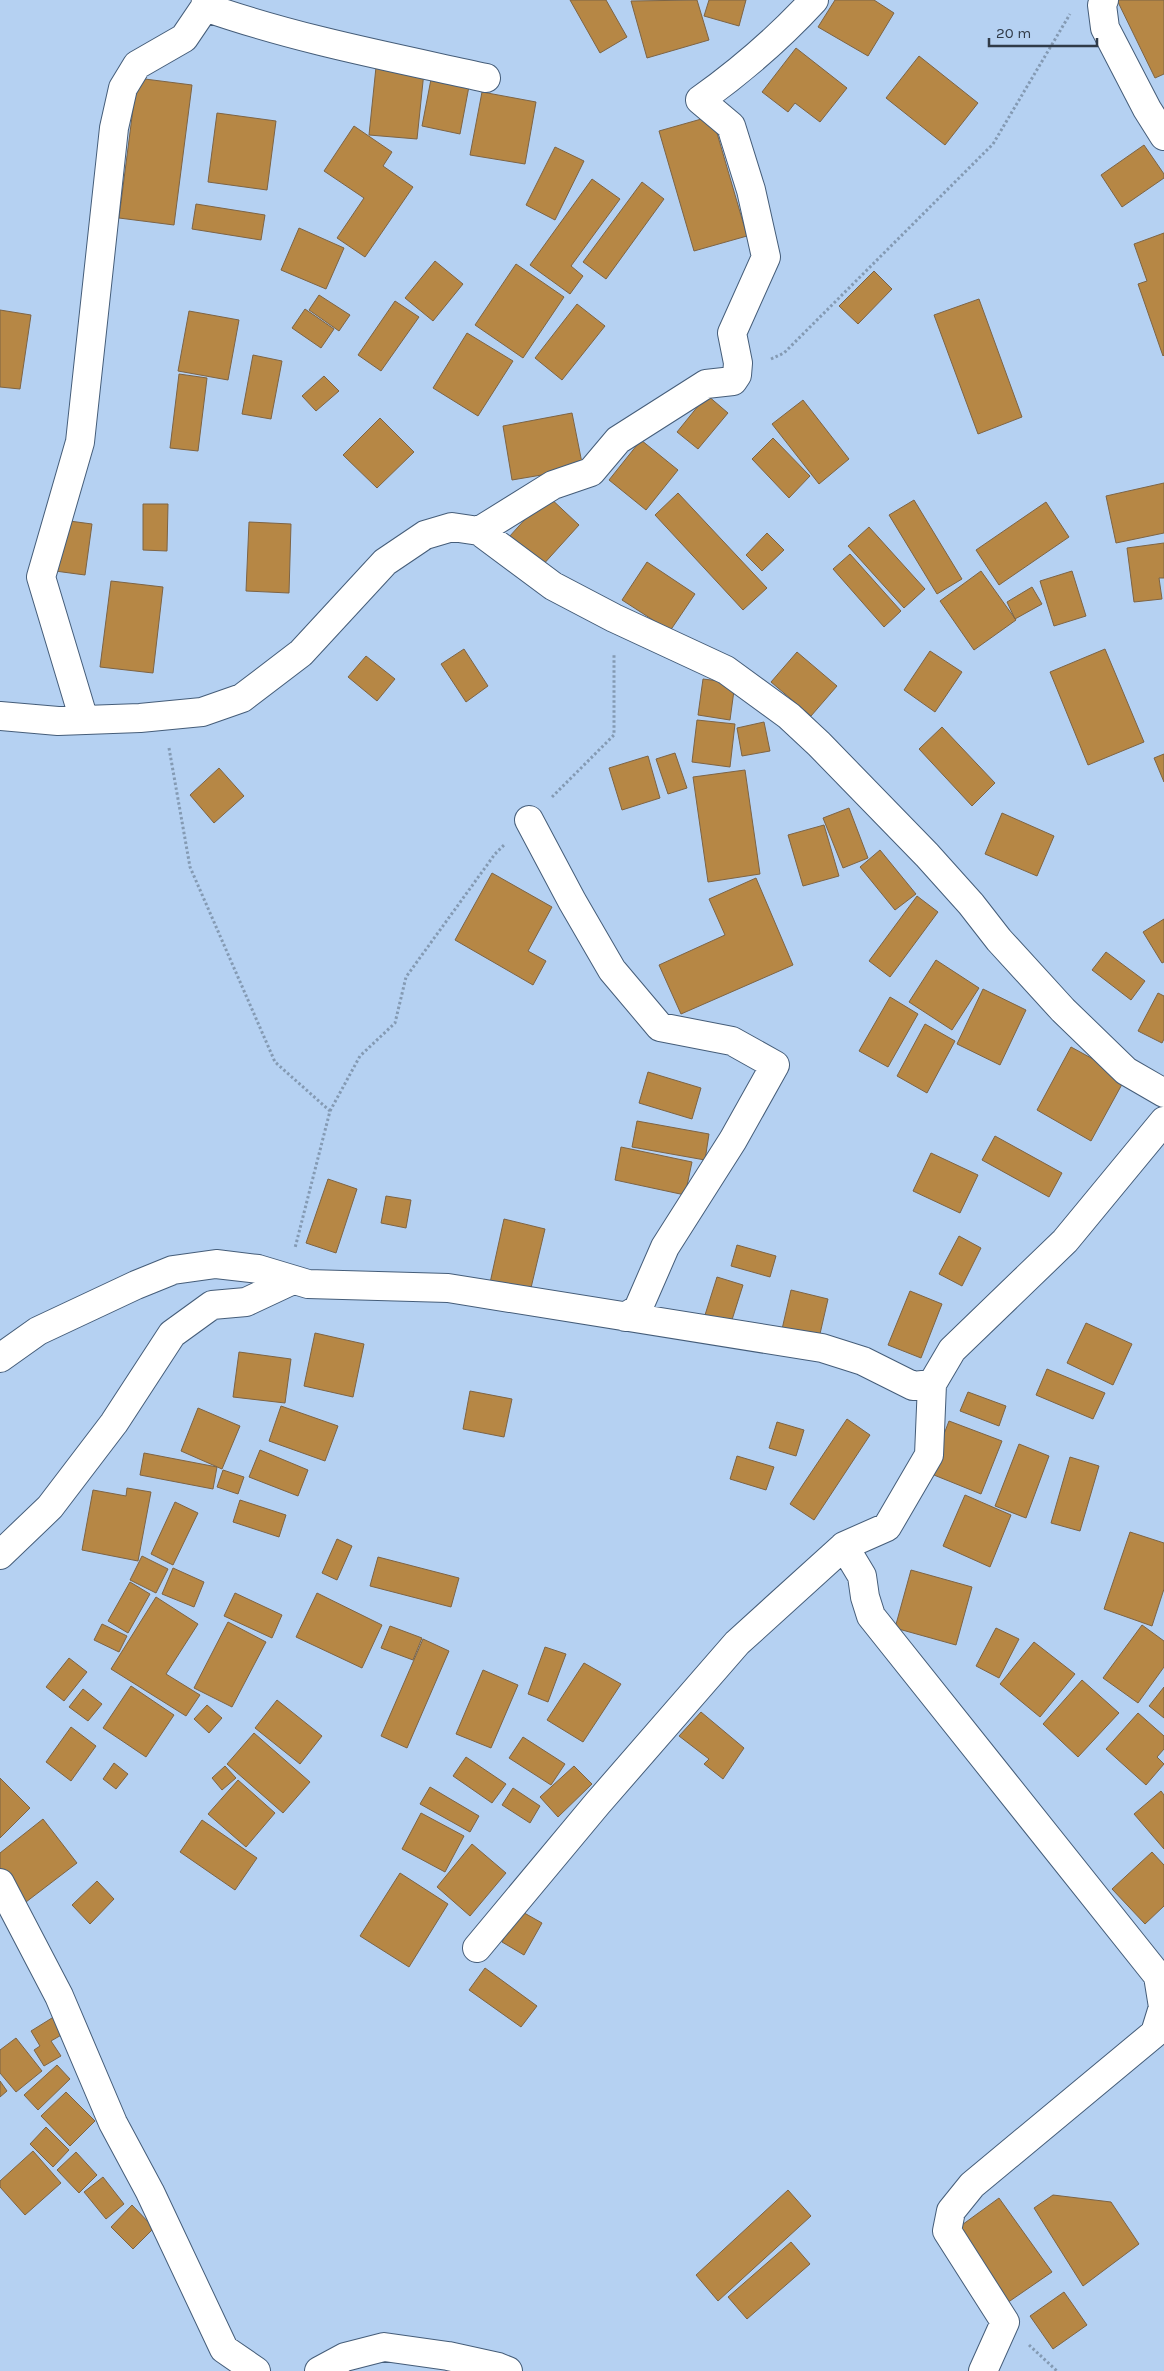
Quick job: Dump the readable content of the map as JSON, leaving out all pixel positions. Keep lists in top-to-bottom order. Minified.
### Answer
{"scale_bar":"20 m"}
